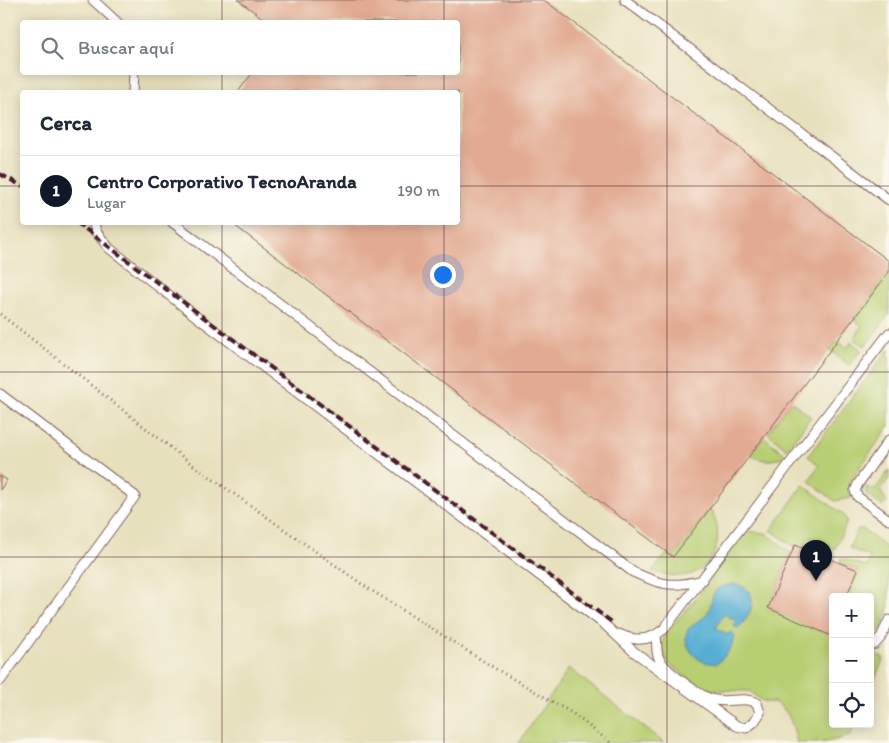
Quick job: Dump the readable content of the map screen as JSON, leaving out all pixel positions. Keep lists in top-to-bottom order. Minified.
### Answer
{"page":{"search":"Buscar aquí","heading":"Cerca","list":[{"mark":"1","name":"Centro Corporativo TecnoAranda","note":"Lugar","value":"190 m"}],"pins":"1","map_buttons":["+","−"]}}
